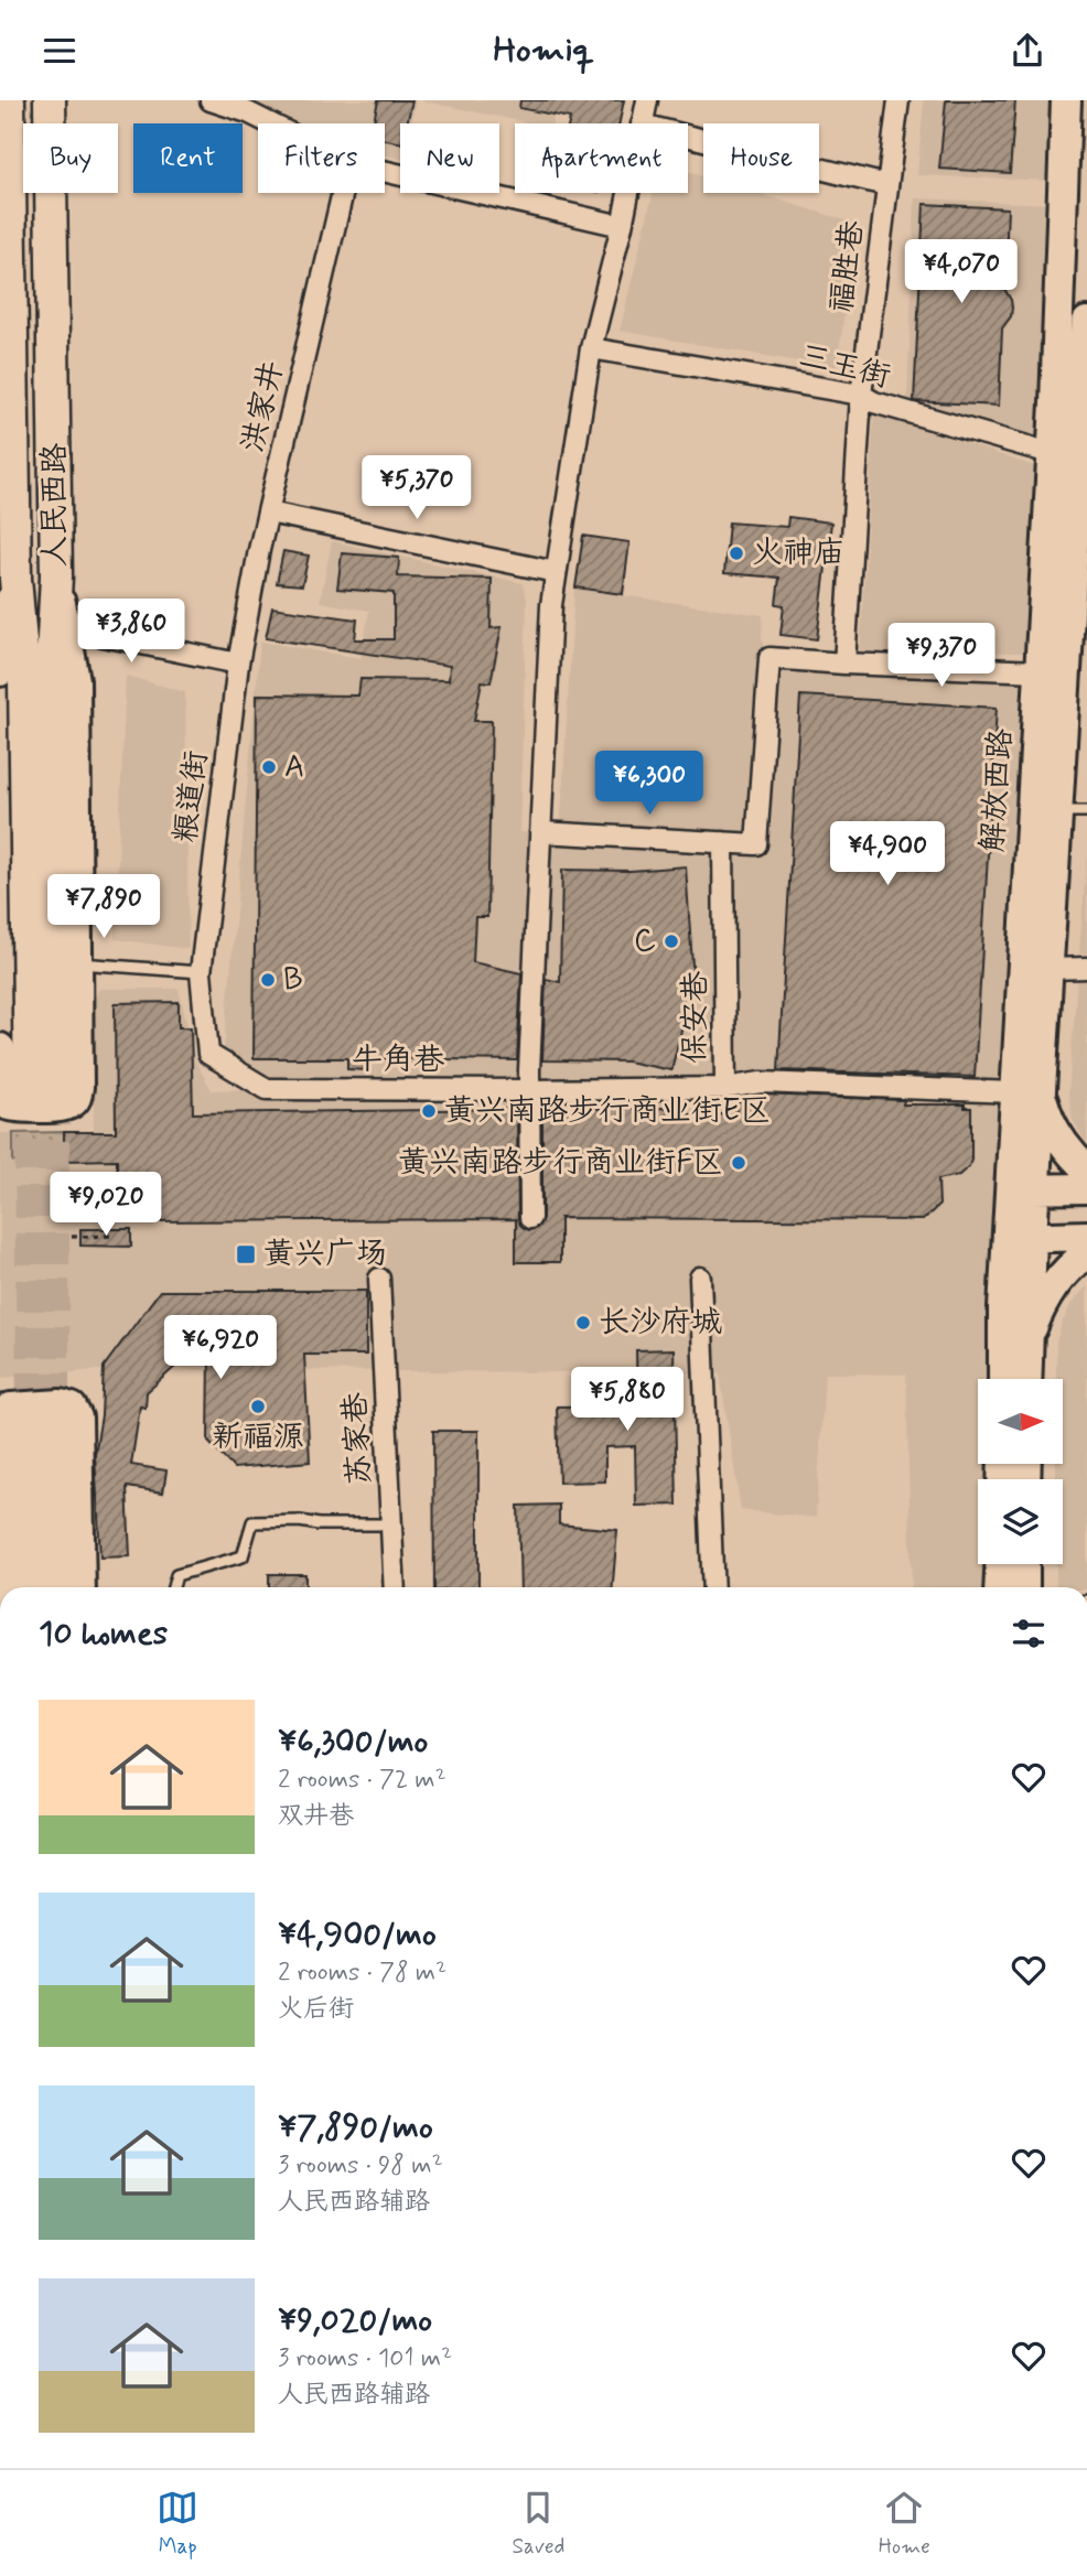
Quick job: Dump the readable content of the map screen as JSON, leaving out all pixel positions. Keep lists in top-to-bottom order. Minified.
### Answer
{"streets":{"main road":["人民西路","解放西路"],"street":["福胜巷","三王街","洪家井","粮道街","保安巷","牛角巷","苏家巷"]},"crossings":[["福胜巷","三王街"],["三王街","解放西路"],["洪家井","粮道街"],["粮道街","牛角巷"],["保安巷","牛角巷"]],"places":{"other":["火神庙","A","C","B","黄兴南路步行商业街E区","黄兴南路步行商业街F区","长沙府城","新福源"],"transit":["黄兴广场"]},"north":"right","page":{"header":"Homiq","chip":["Buy","Rent","Filters","New","Apartment","House"],"price":["¥4,070","¥5,370","¥3,860","¥9,370","¥6,300","¥4,900","¥7,890","¥9,020","¥6,920","¥5,880"],"heading":"10 homes","list":[{"name":"¥6,300/mo","note":"2 rooms · 72 m² · 双井巷"},{"name":"¥4,900/mo","note":"2 rooms · 78 m² · 火后街"},{"name":"¥7,890/mo","note":"3 rooms · 98 m² · 人民西路辅路"},{"name":"¥9,020/mo","note":"3 rooms · 101 m² · 人民西路辅路"}],"tabs":["Map","Saved","Home"]}}
